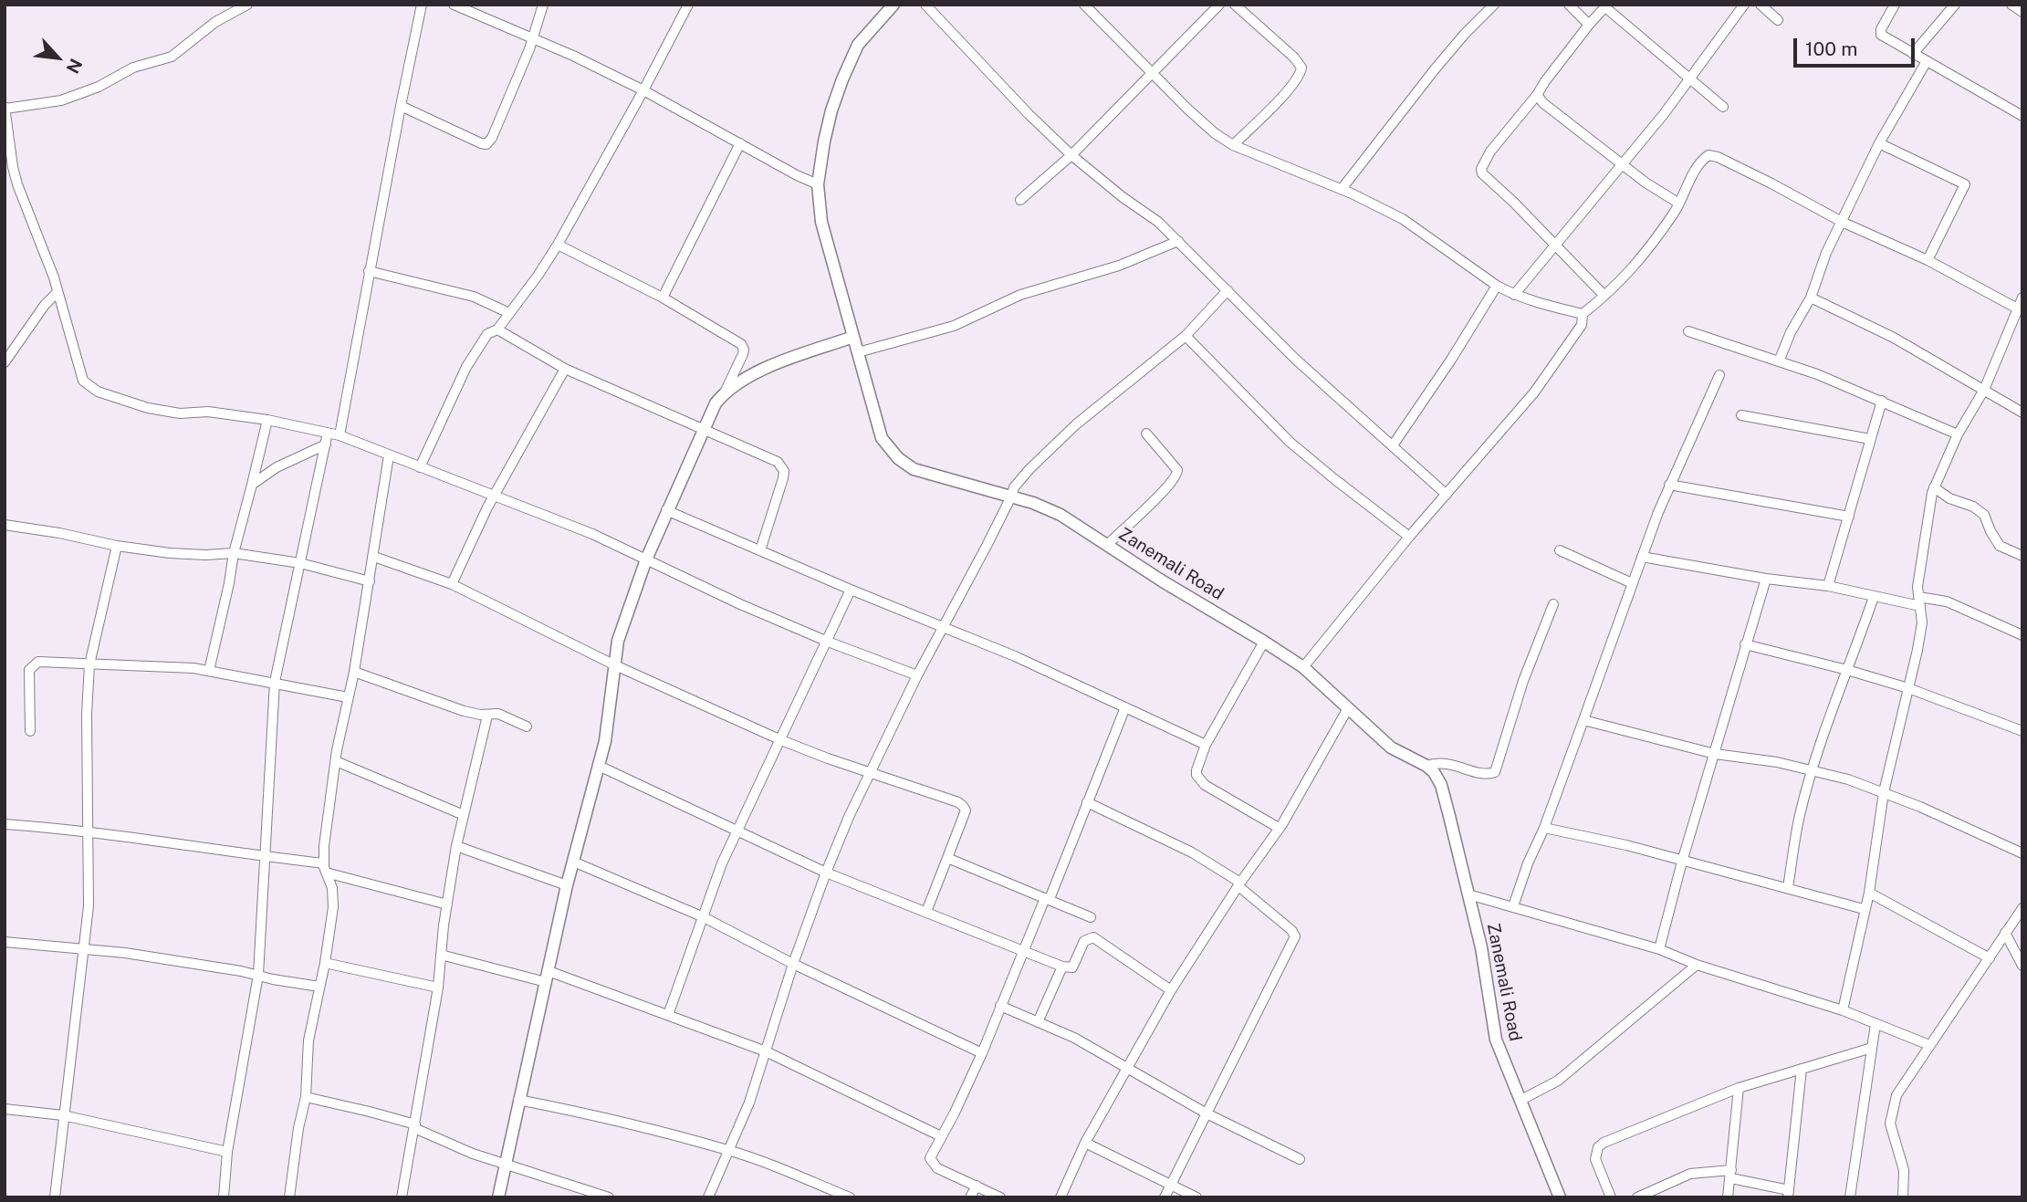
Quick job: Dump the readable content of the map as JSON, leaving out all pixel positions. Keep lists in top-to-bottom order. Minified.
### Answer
{"streets":{"street":["Zanemali Road"]},"scale_bar":"100 m","north":"bottom right"}
